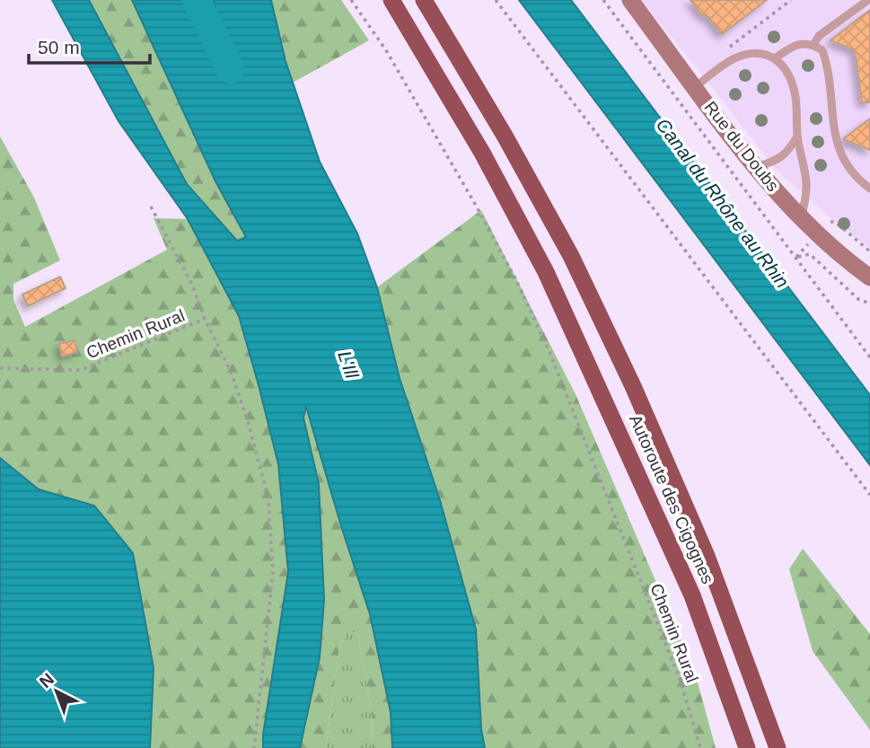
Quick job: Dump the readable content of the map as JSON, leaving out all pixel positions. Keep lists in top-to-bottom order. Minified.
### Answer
{"streets":{"highway":["Autoroute des Cigognes"],"main road":["Rue du Doubs"],"path":["Chemin Rural"]},"water":["Canal du Rhône au Rhin","L'Ill"],"scale_bar":"50 m","north":"top left"}
